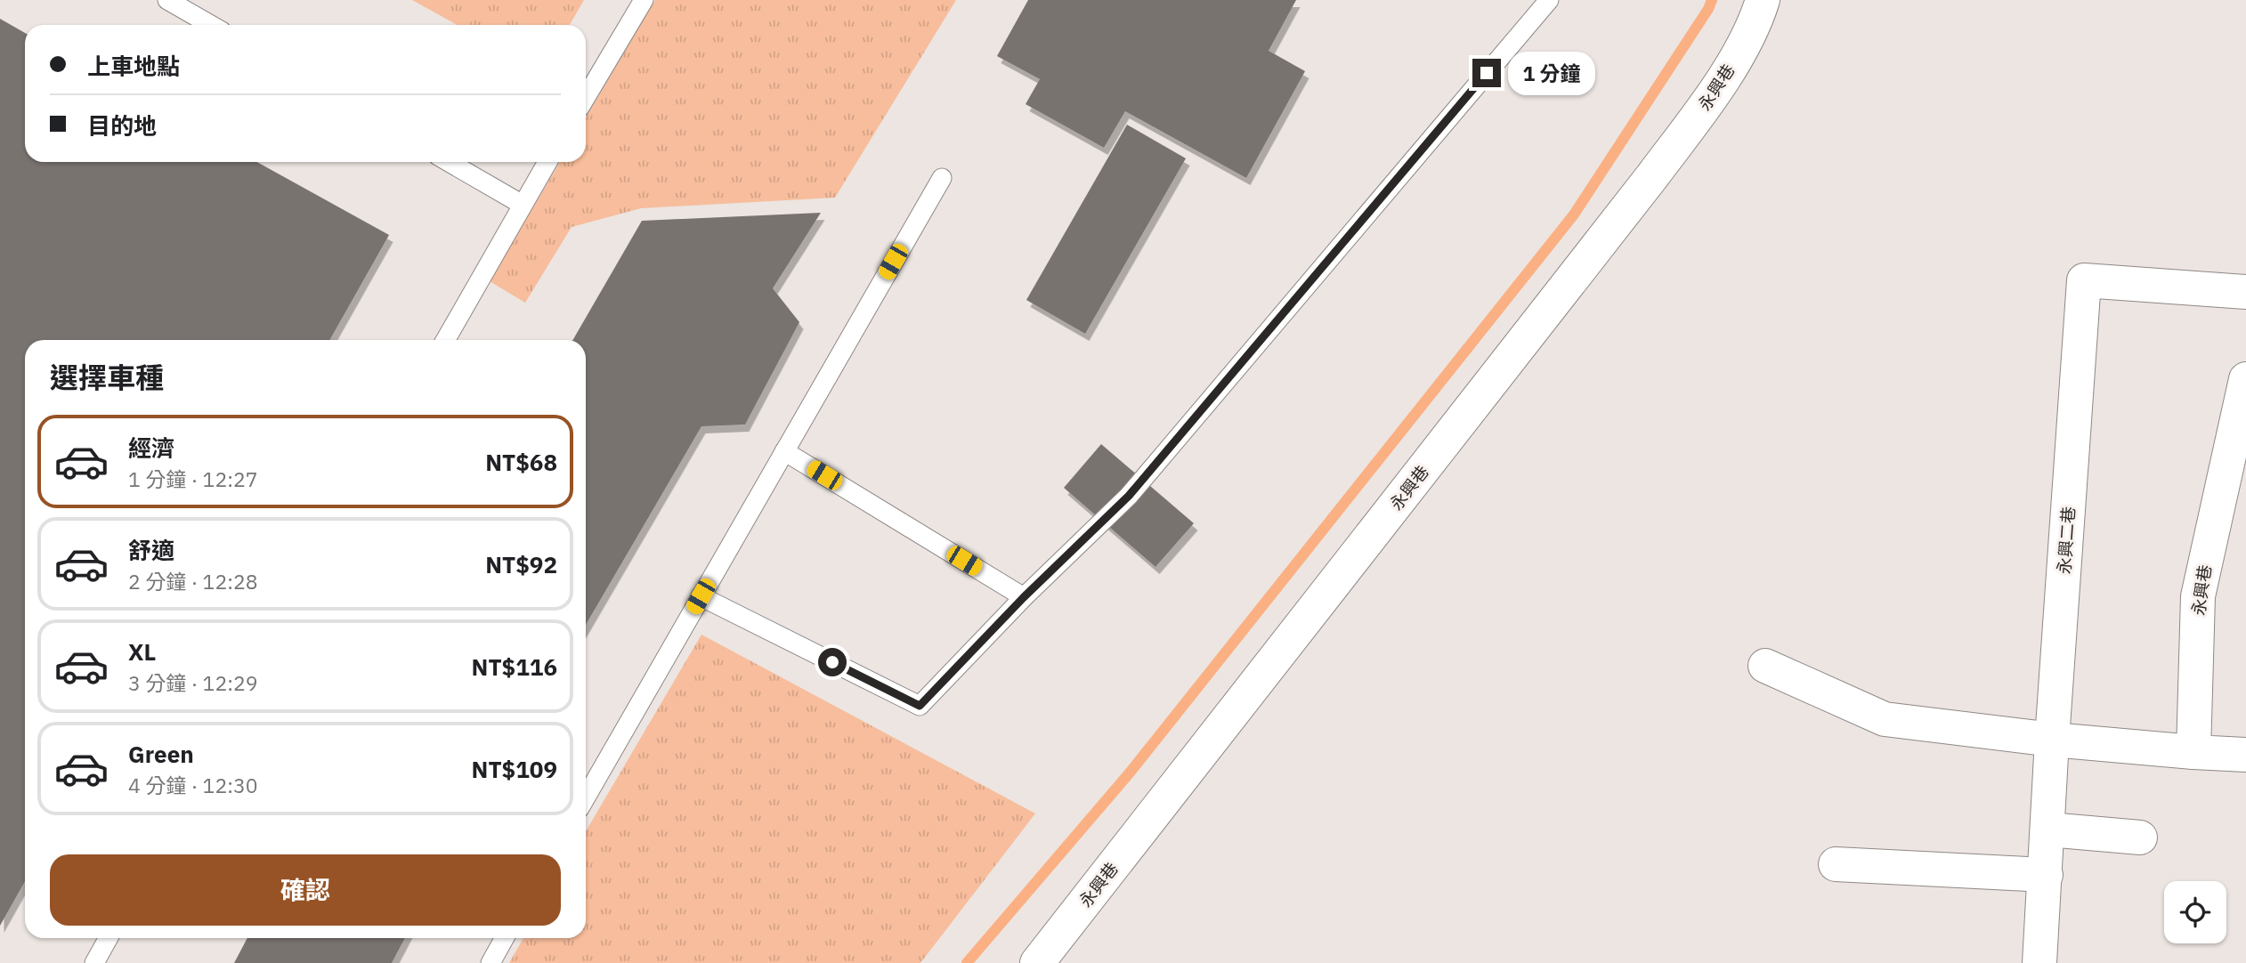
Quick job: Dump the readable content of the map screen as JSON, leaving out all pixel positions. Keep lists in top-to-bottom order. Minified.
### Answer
{"streets":{"street":["永興巷","永興二巷"]},"page":{"banner":["上車地點","目的地"],"bubble":"1 分鐘","heading":"選擇車種","list":[{"name":"經濟","note":"1 分鐘 · 12:27","value":"NT$68"},{"name":"舒適","note":"2 分鐘 · 12:28","value":"NT$92"},{"name":"XL","note":"3 分鐘 · 12:29","value":"NT$116"},{"name":"Green","note":"4 分鐘 · 12:30","value":"NT$109"}],"buttons":"確認"}}
